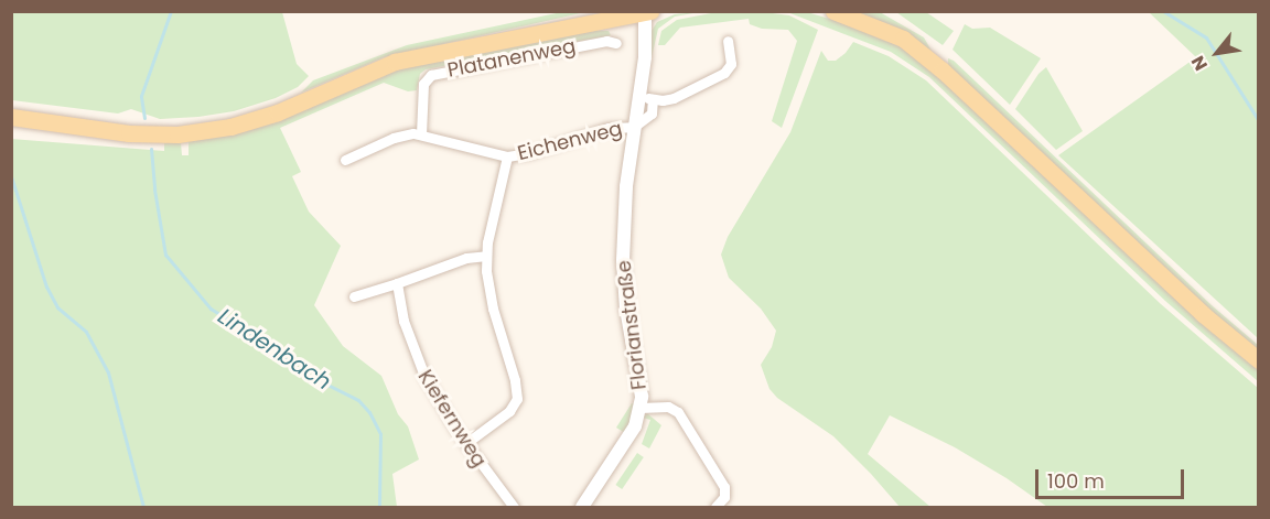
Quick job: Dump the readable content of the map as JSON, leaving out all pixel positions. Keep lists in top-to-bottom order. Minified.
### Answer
{"streets":{"street":["Platanenweg","Eichenweg","Florianstraße","Kiefernweg"]},"crossings":[["Eichenweg","Florianstraße"],["Eichenweg","Kiefernweg"]],"water":["Lindenbach"],"scale_bar":"100 m","north":"bottom left"}
